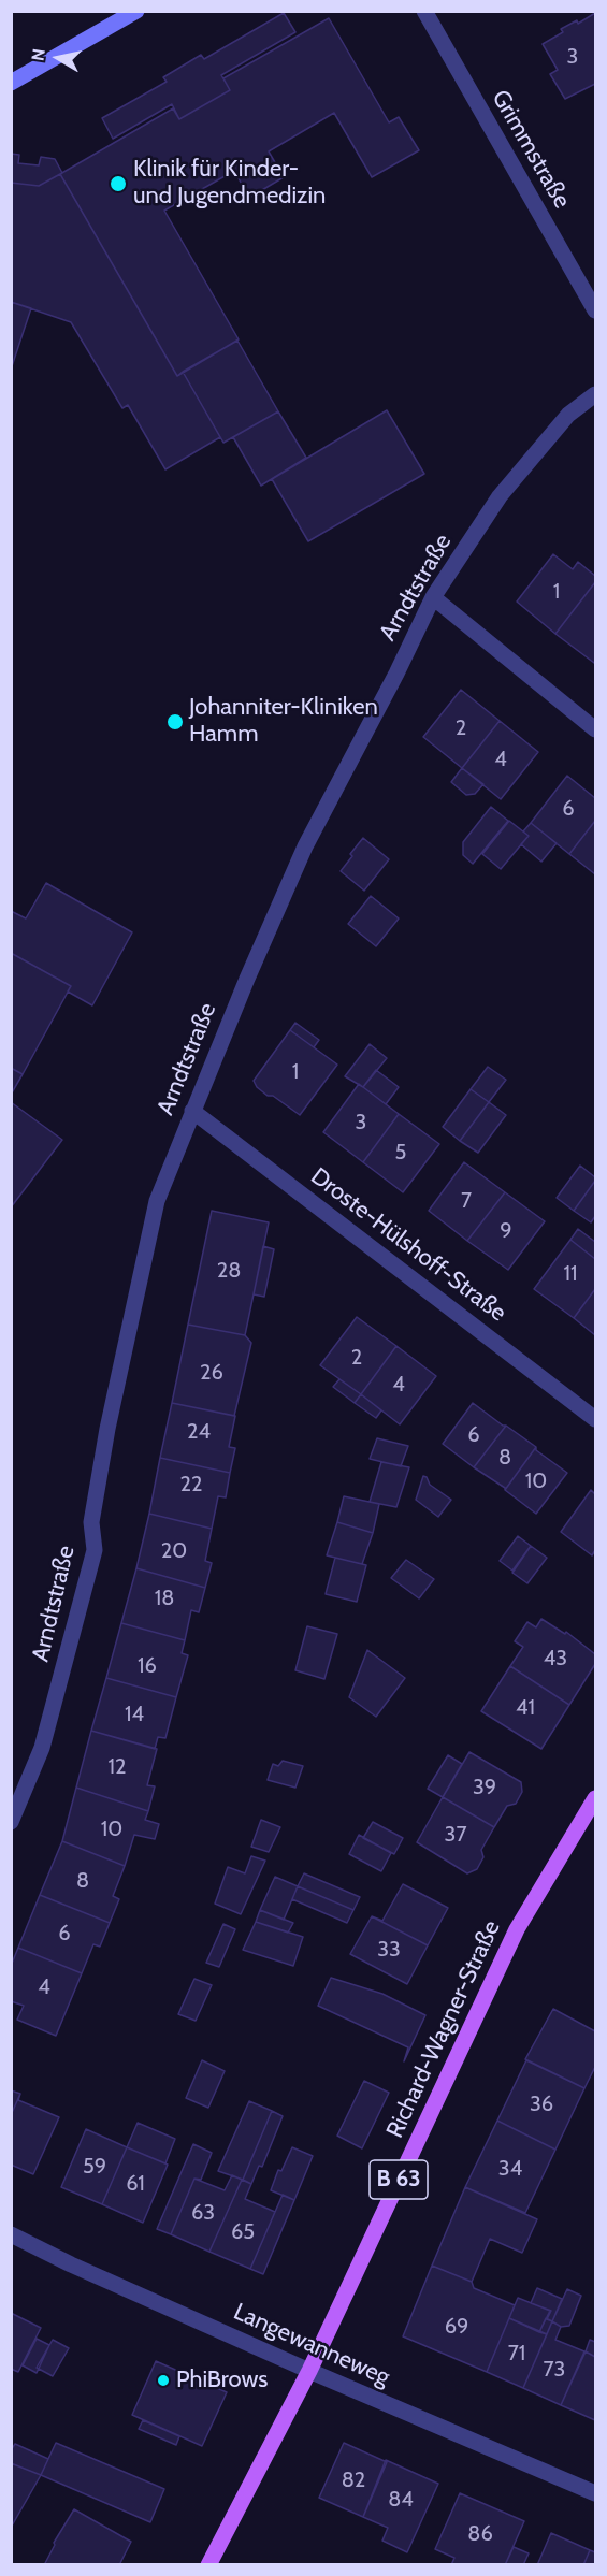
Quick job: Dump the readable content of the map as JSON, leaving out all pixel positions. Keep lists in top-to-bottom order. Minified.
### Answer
{"streets":{"main road":["Richard-Wagner-Straße","B 63"],"street":["Grimmstraße","Arndtstraße","Droste-Hülshoff-Straße","Langewanneweg"]},"crossings":[["Arndtstraße","Droste-Hülshoff-Straße"],["Richard-Wagner-Straße","Langewanneweg"]],"places":["Klinik für Kinder- und Jugendmedizin","Johanniter-Kliniken Hamm","PhiBrows"],"house_numbers":["3","1","2","4","6","1","3","5","7","9","28","11","2","26","4","24","6","8","10","22","20","18","43","16","41","14","12","39","10","37","8","6","33","4","36","59","34","61","63","65","69","71","73","82","84","86"],"north":"left"}
